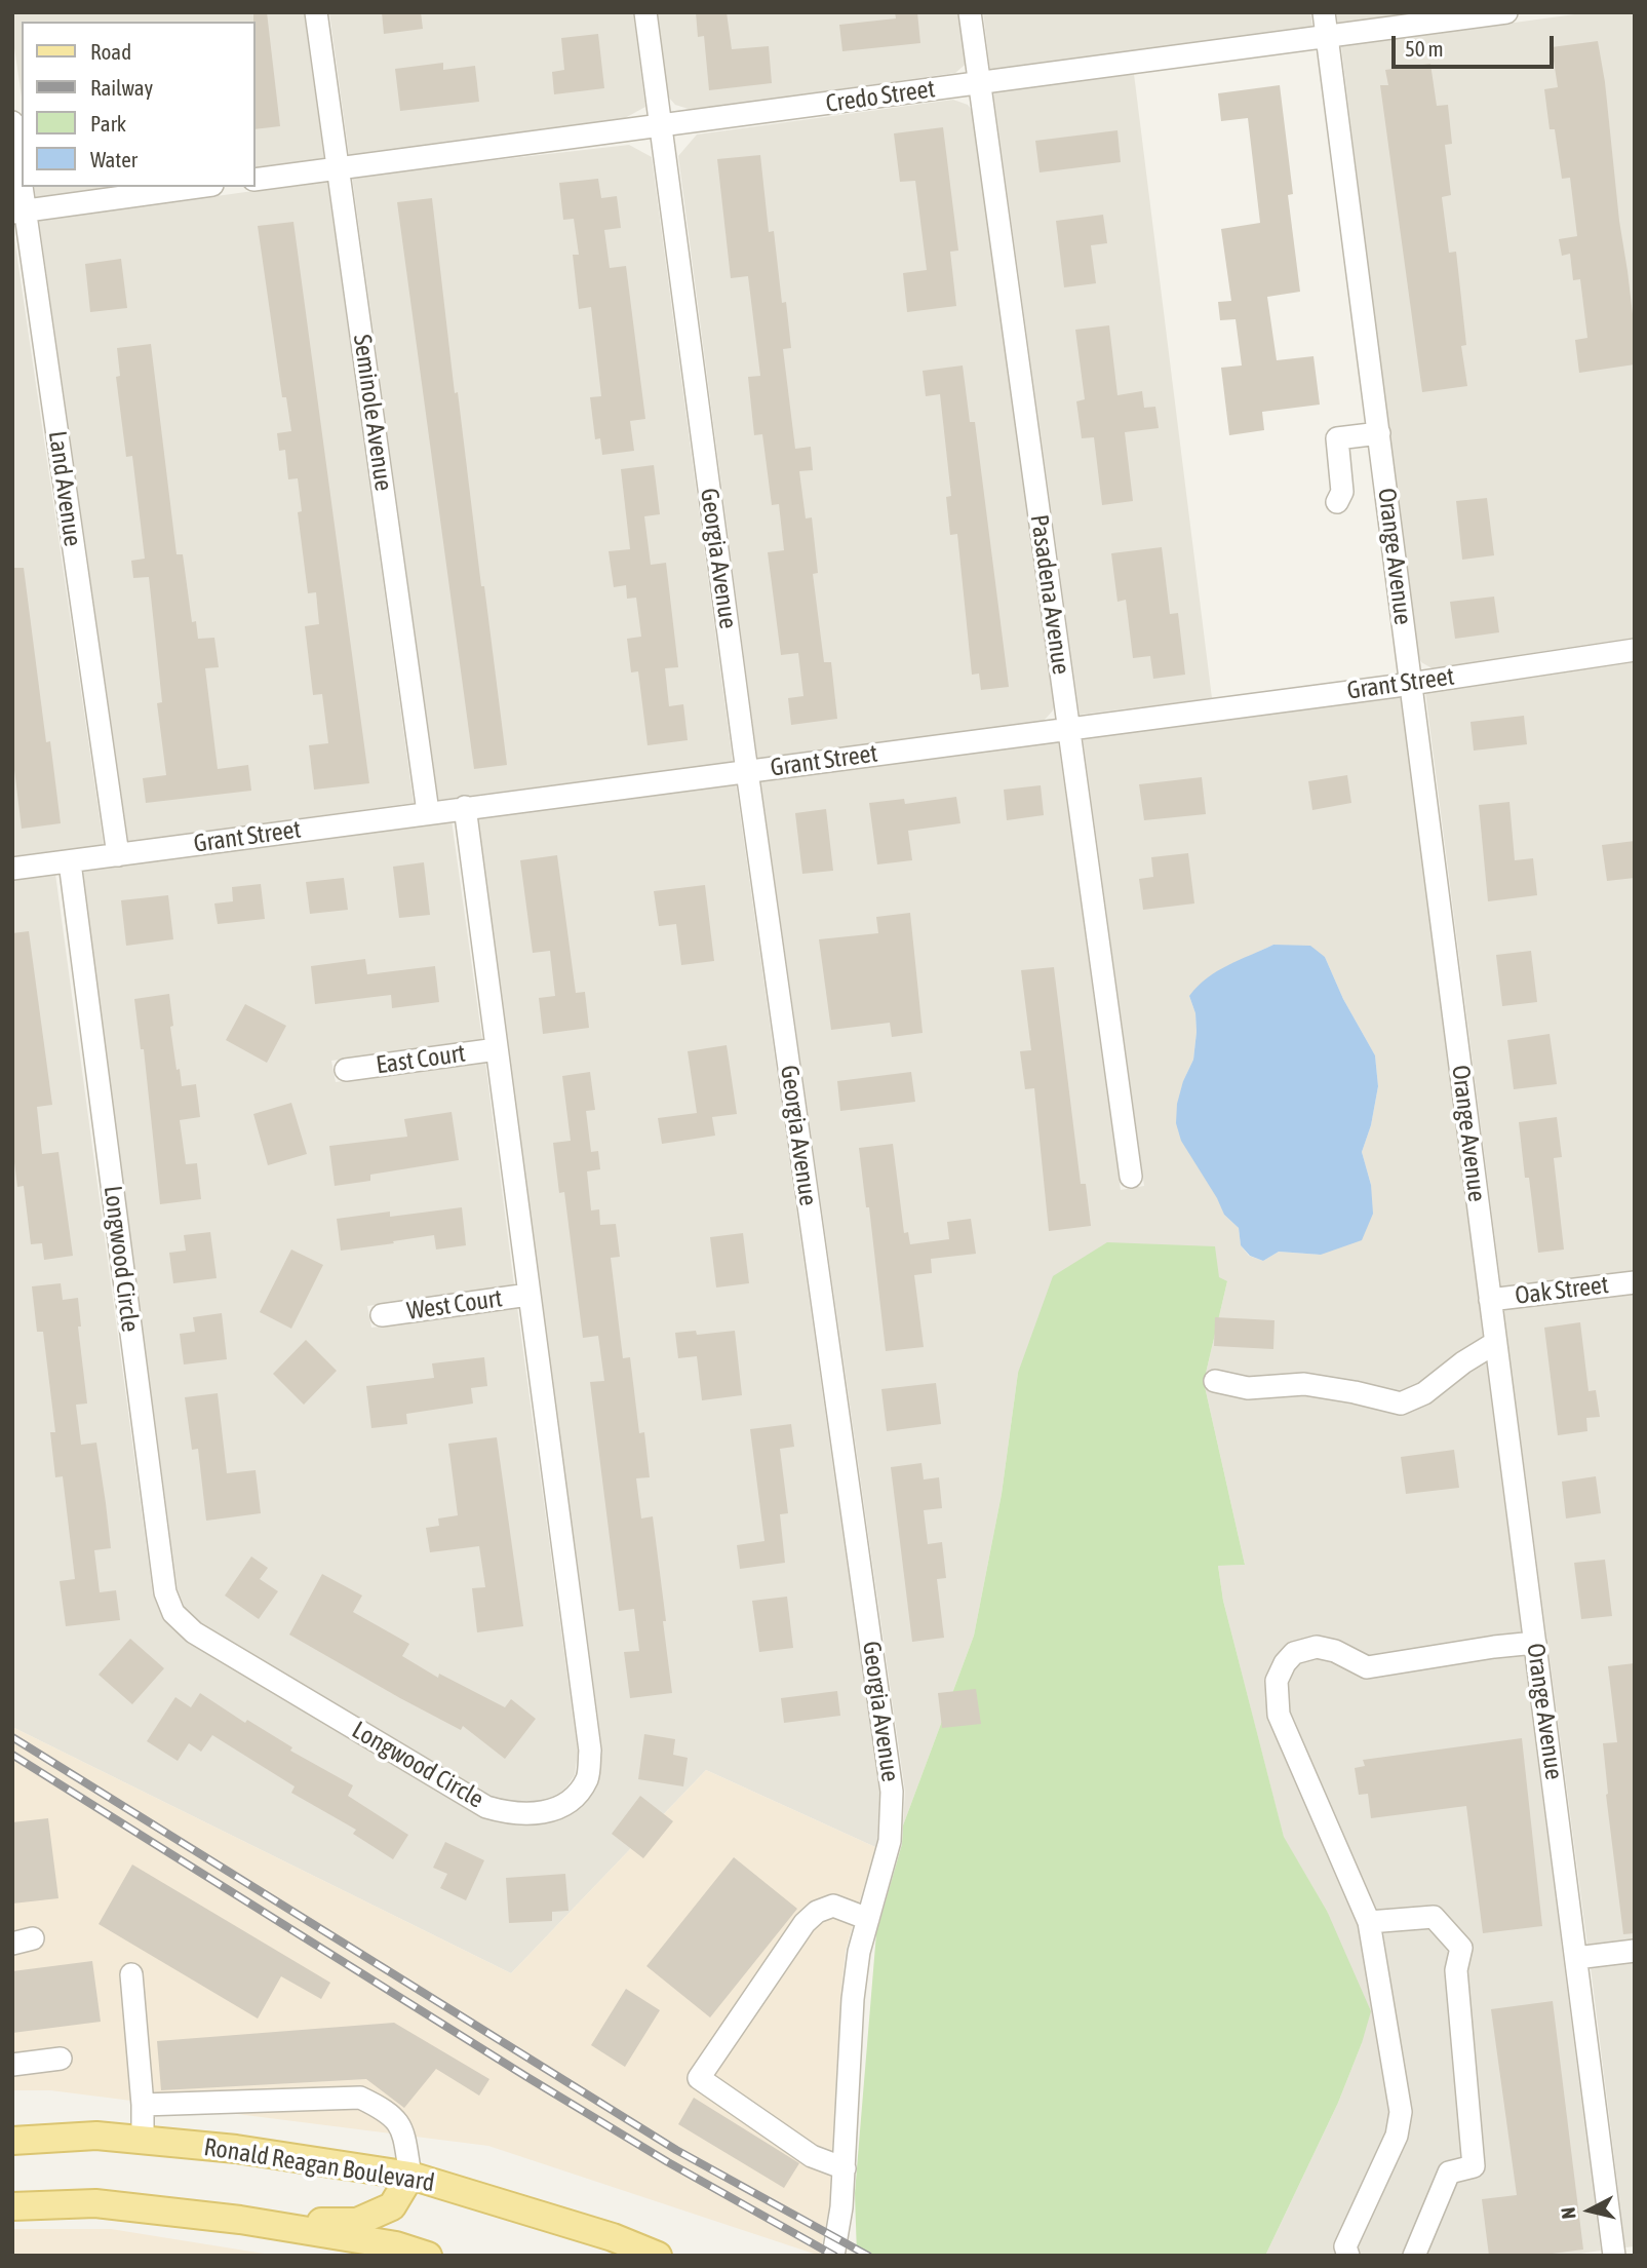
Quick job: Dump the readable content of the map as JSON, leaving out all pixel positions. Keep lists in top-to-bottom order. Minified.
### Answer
{"streets":{"main road":["Ronald Reagan Boulevard"],"street":["Credo Street","Seminole Avenue","Land Avenue","Orange Avenue","Georgia Avenue","Pasadena Avenue","Grant Street","East Court","Longwood Circle","Oak Street","West Court"]},"crossings":[["Credo Street","Seminole Avenue"],["Credo Street","Orange Avenue"],["Credo Street","Georgia Avenue"],["Credo Street","Pasadena Avenue"],["Seminole Avenue","Grant Street"],["Land Avenue","Grant Street"],["Orange Avenue","Grant Street"],["Orange Avenue","Oak Street"],["Georgia Avenue","Grant Street"],["Pasadena Avenue","Grant Street"],["Grant Street","Longwood Circle"],["East Court","Longwood Circle"],["Longwood Circle","West Court"]],"legend":["Road","Railway","Park","Water"],"scale_bar":"50 m","north":"left"}
